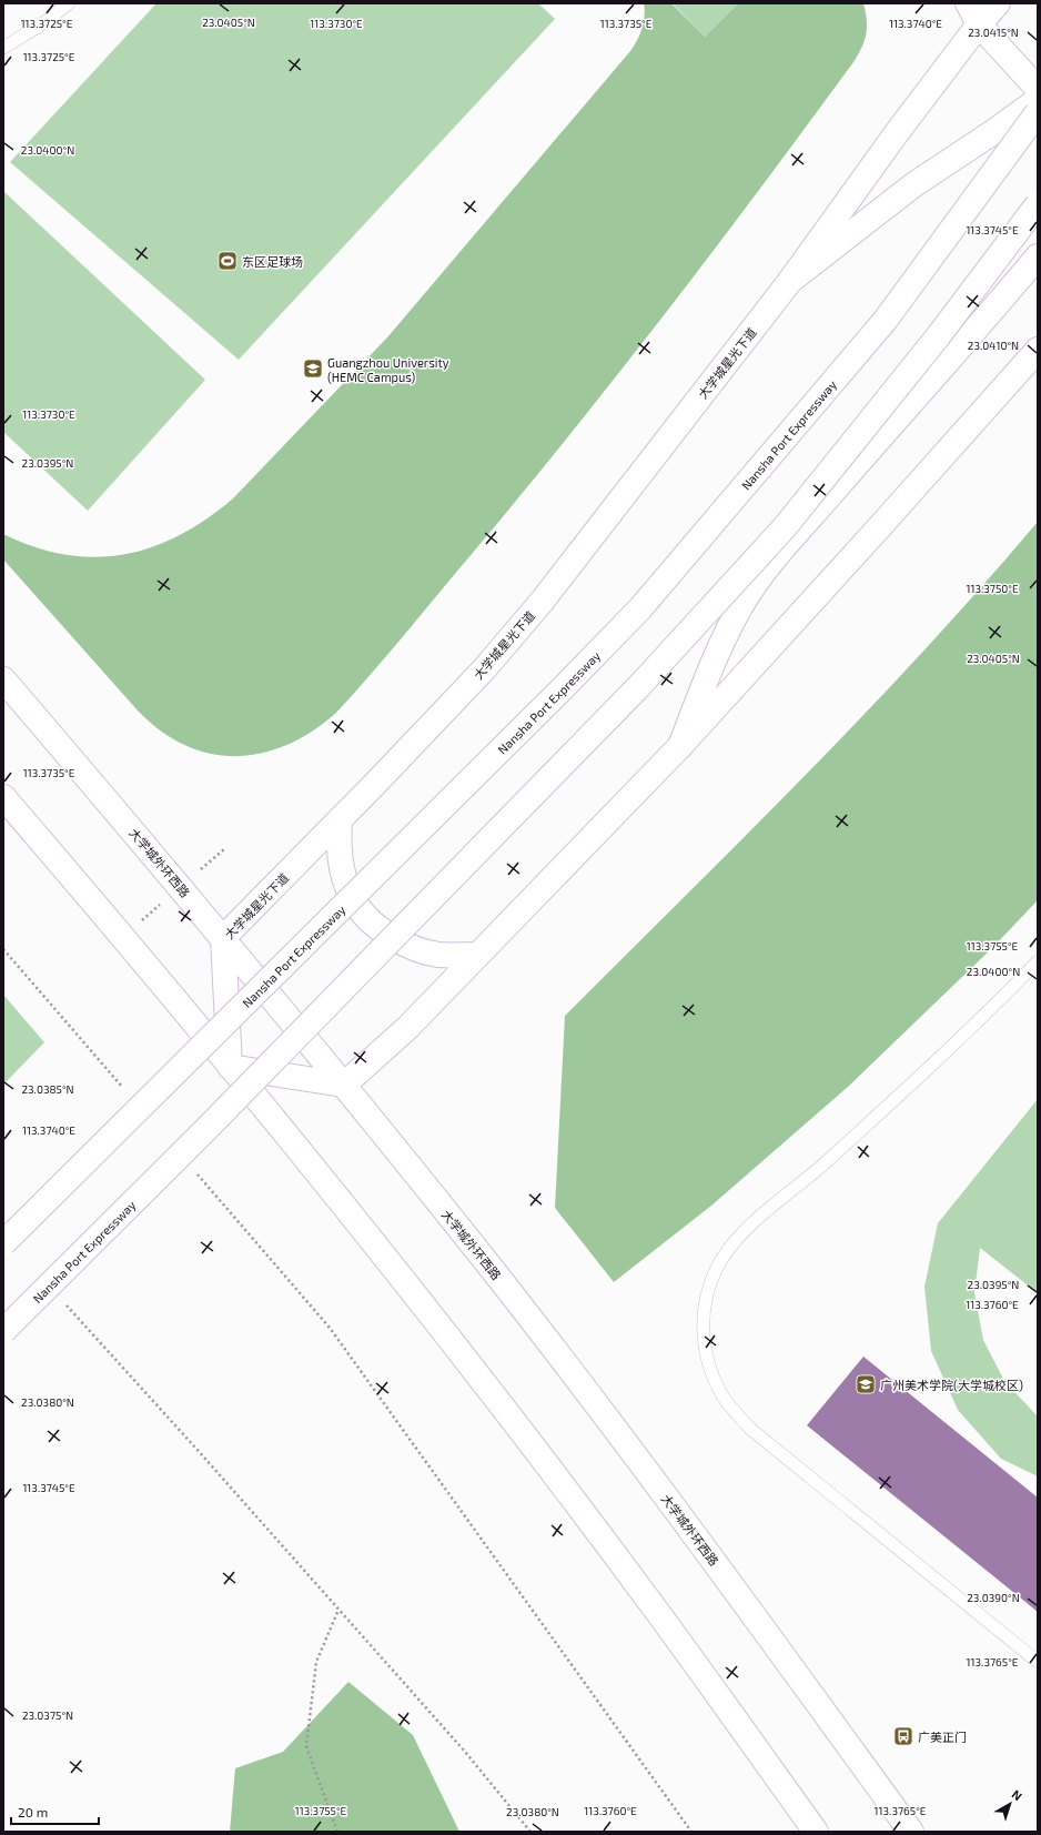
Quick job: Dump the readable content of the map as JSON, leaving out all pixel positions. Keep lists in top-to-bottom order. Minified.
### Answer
{"streets":{"main road":["大学城星光下道","Nansha Port Expressway","大学城外环西路"]},"crossings":[["大学城星光下道","大学城外环西路"]],"places":{"sports":["东区足球场"],"school or university":["Guangzhou University (HEMC Campus)","广州美术学院(大学城校区)"],"bus stop":["广美正门"]},"scale_bar":"20 m","north":"top right","coordinates":["23.0405°N","113.3725°E","113.3730°E","113.3735°E","113.3740°E","23.0415°N","23.0400°N","113.3745°E","23.0410°N","23.0395°N","113.3750°E","113.3755°E","23.0385°N","113.3760°E","23.0380°N","23.0390°N","113.3765°E","23.0375°N"]}
